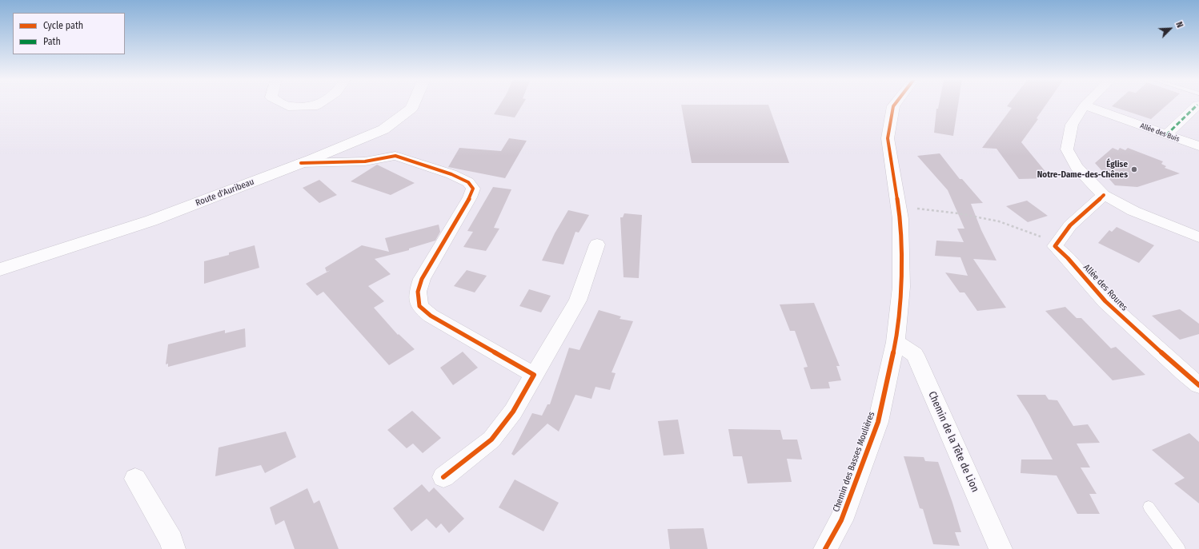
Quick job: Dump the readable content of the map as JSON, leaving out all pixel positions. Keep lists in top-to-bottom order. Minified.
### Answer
{"streets":{"street":["Allée des Buis","Route d'Auribeau","Allée des Roures","Chemin de la Tête de Lion","Chemin des Basses Moulières"]},"crossings":[["Chemin de la Tête de Lion","Chemin des Basses Moulières"]],"places":["Église Notre-Dame-des-Chênes"],"legend":["Cycle path","Path"],"north":"top right"}
